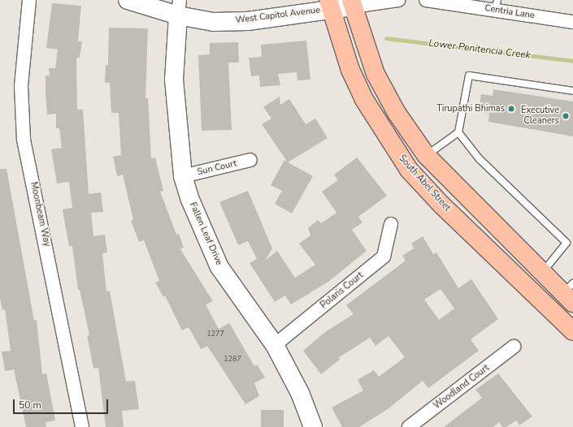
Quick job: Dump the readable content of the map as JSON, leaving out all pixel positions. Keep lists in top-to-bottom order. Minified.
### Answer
{"streets":{"main road":["South Abel Street"],"street":["Centria Lane","West Capitol Avenue","Sun Court","Moonbeam Way","Fallen Leaf Drive","Polaris Court","Woodland Court"]},"crossings":[["West Capitol Avenue","South Abel Street"],["West Capitol Avenue","Fallen Leaf Drive"],["Sun Court","Fallen Leaf Drive"],["Fallen Leaf Drive","Polaris Court"]],"water":["Lower Penitencia Creek"],"places":["Tirupathi Bhimas","Executive Cleaners"],"house_numbers":["1277","1287"],"scale_bar":"50 m"}
